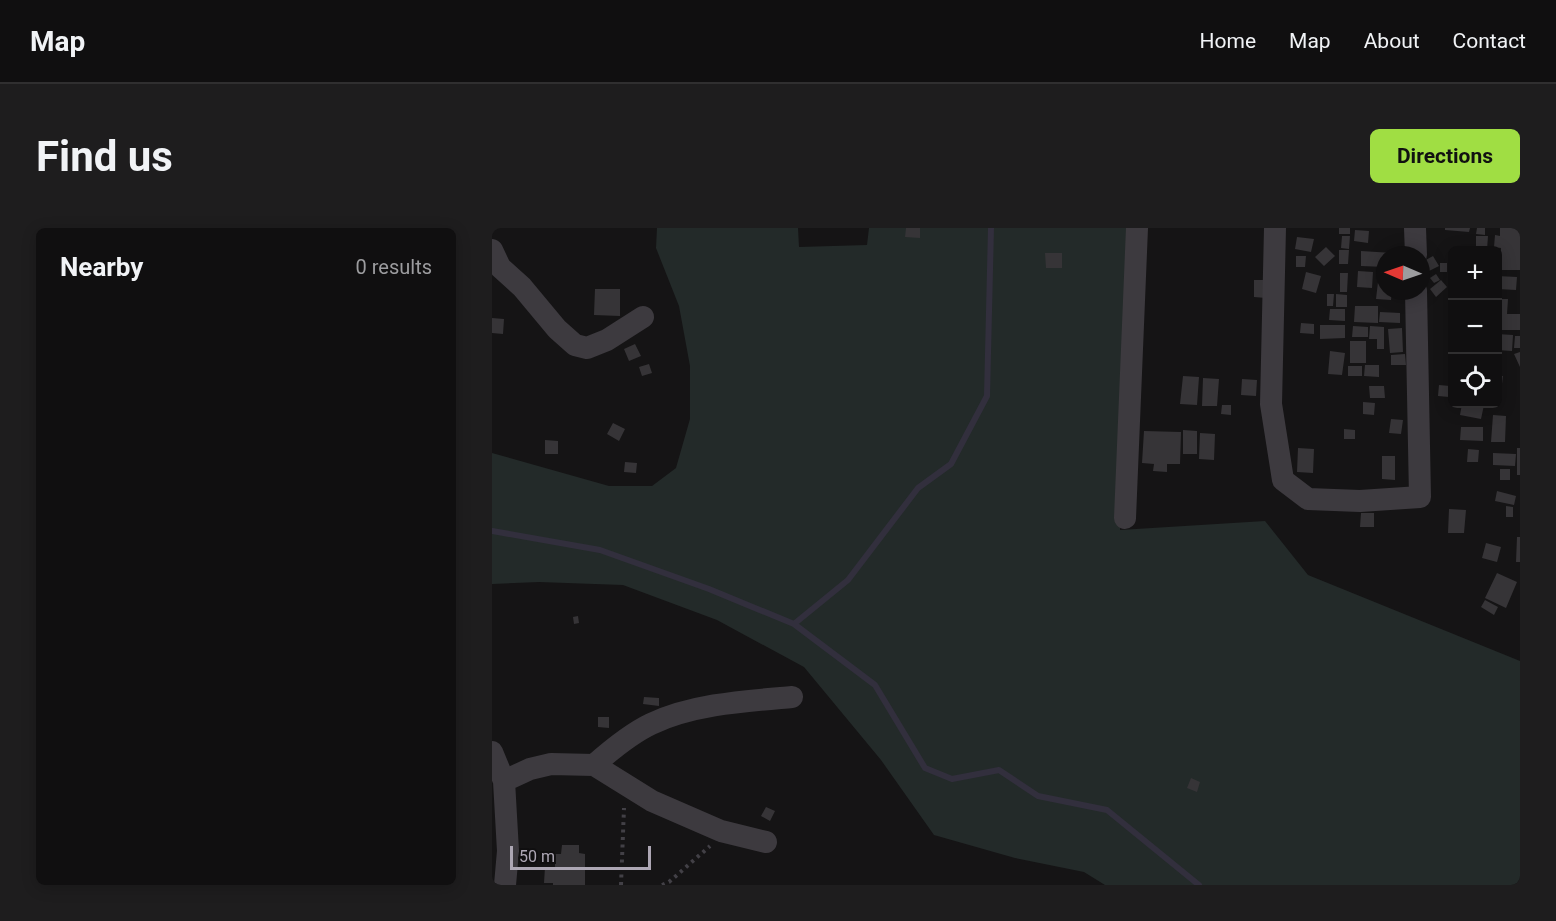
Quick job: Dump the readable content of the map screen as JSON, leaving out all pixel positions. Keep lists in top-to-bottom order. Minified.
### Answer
{"scale_bar":"50 m","north":"left","page":{"header":"Map","nav":["Home","Map","About","Contact"],"buttons":"Directions","title":"Find us","heading":["Nearby","0 results"],"map_buttons":["+","−"],"scale":"50 m"}}
